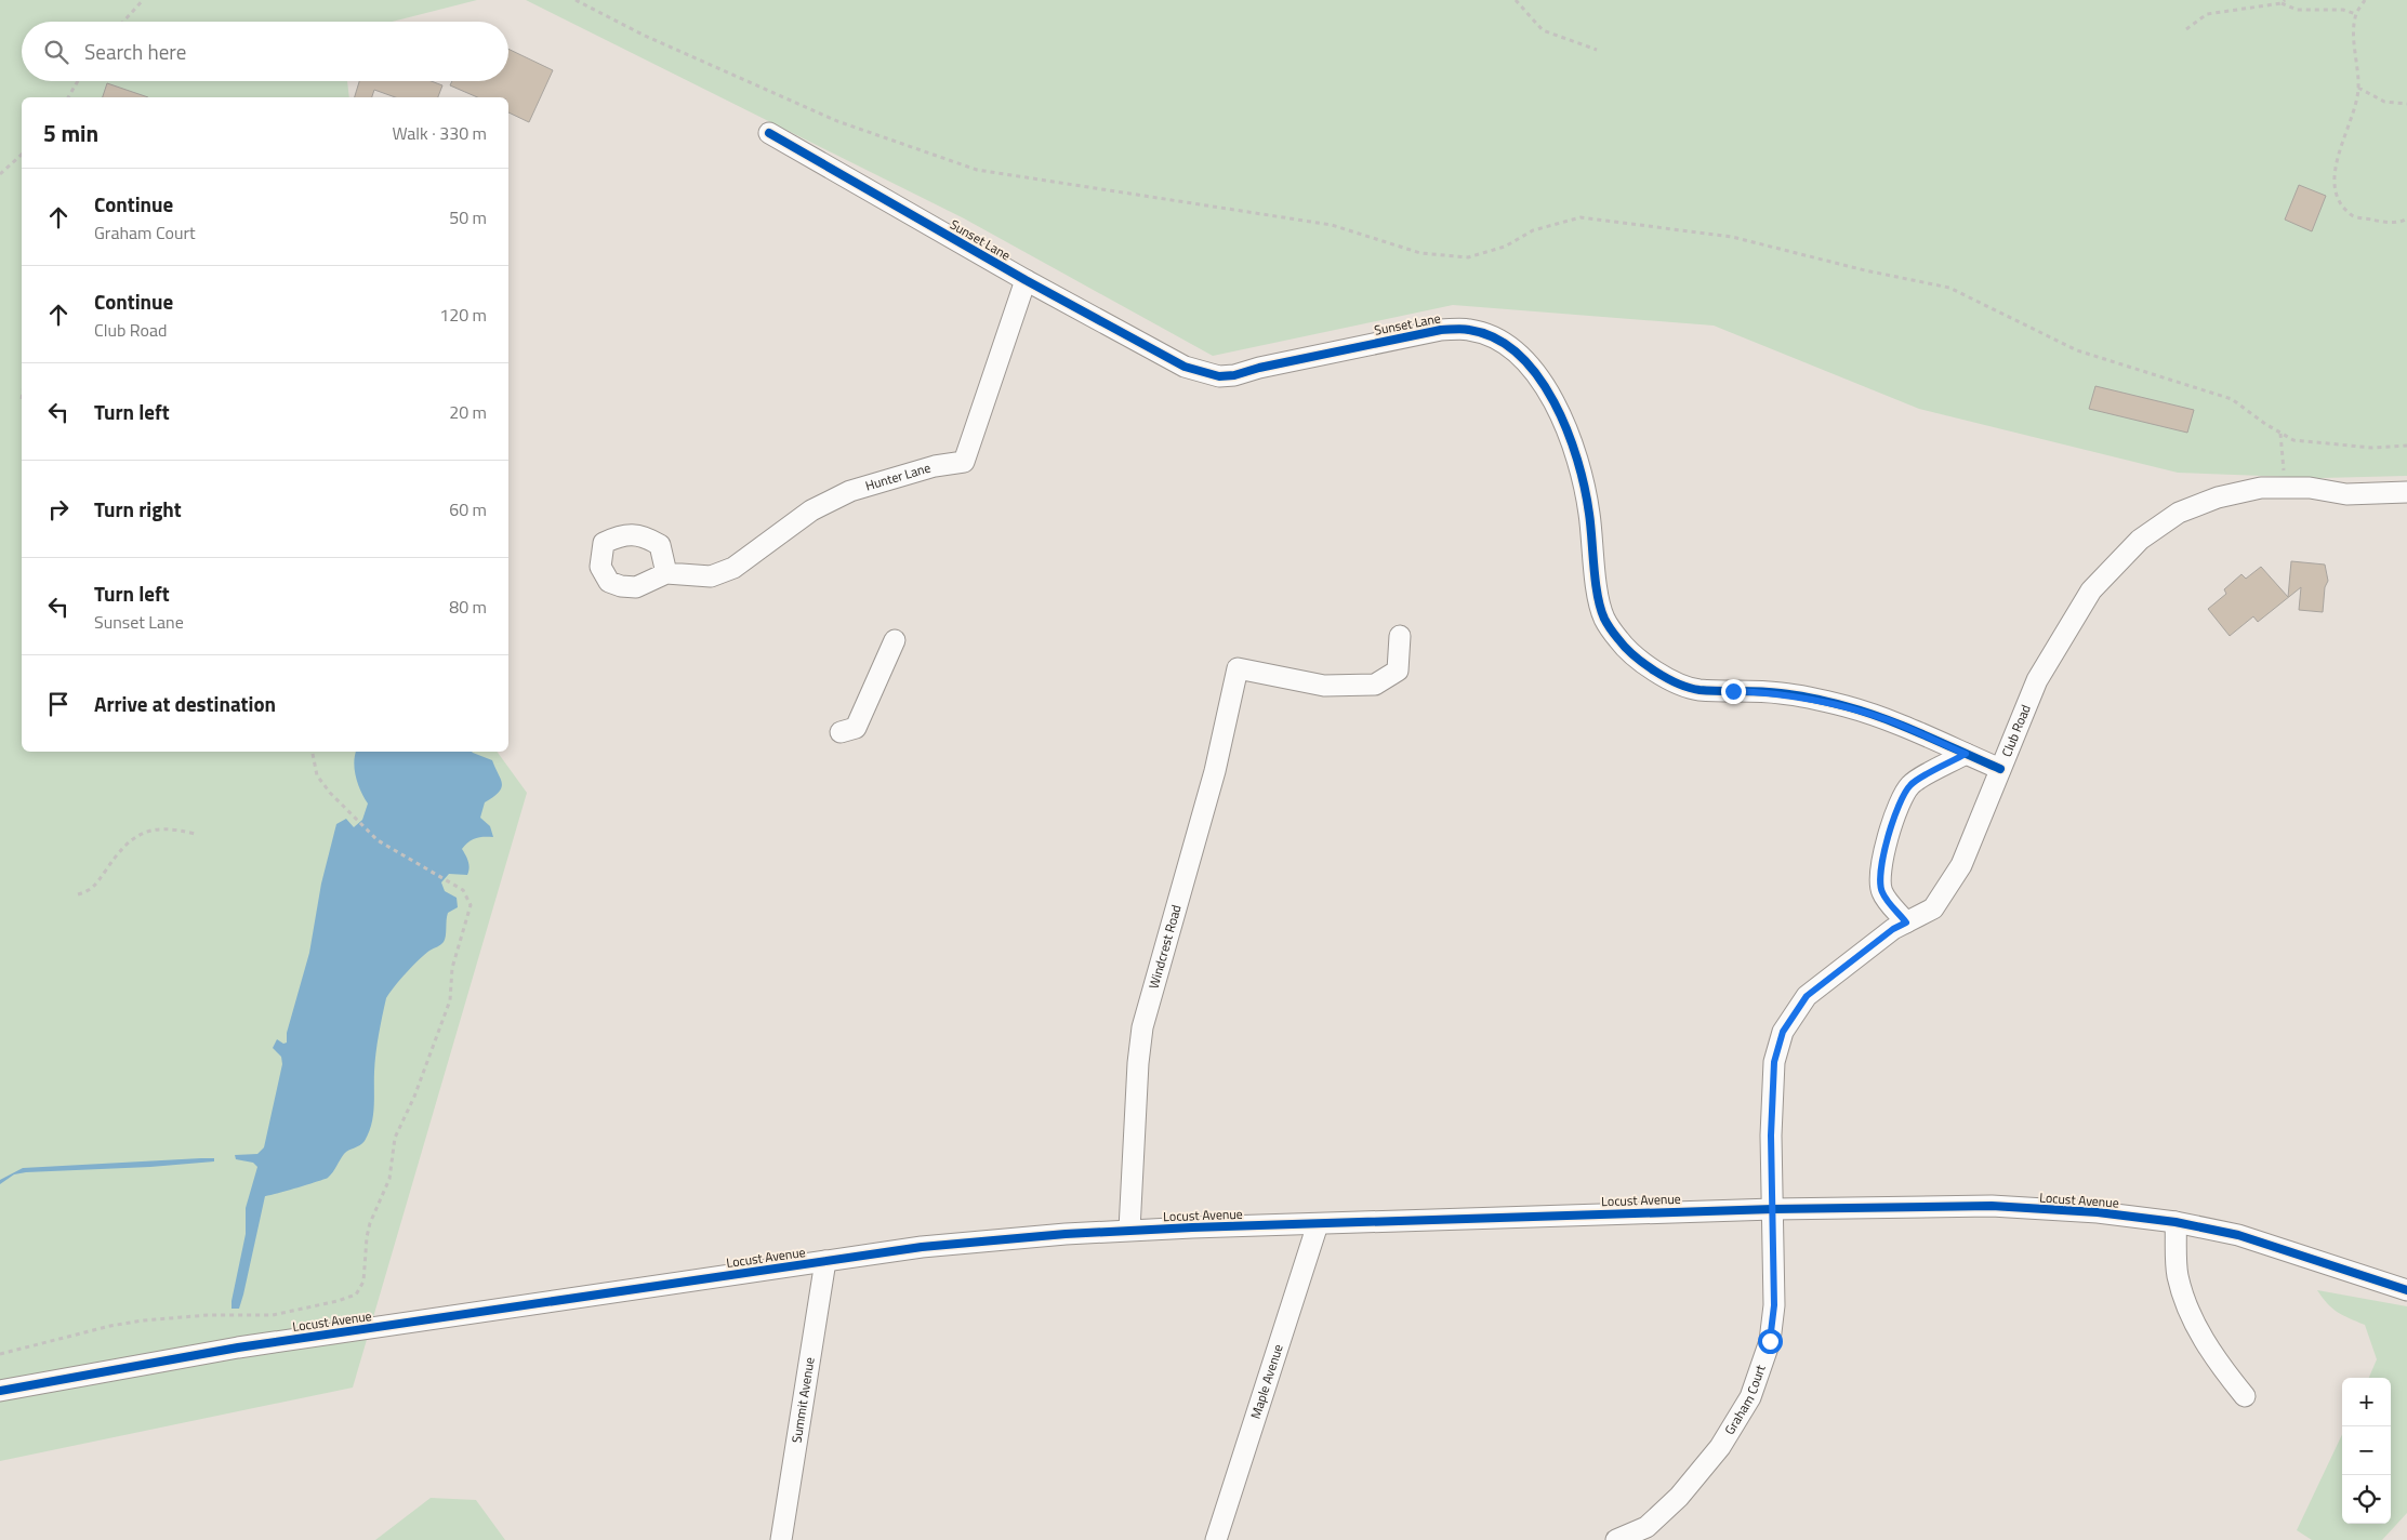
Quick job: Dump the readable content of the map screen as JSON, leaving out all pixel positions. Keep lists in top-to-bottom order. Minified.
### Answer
{"streets":{"street":["Sunset Lane","Hunter Lane","Club Road","Windcrest Road","Locust Avenue","Maple Avenue","Graham Court","Summit Avenue"]},"crossings":[["Sunset Lane","Hunter Lane"],["Sunset Lane","Club Road"],["Club Road","Locust Avenue"],["Club Road","Graham Court"],["Windcrest Road","Locust Avenue"],["Locust Avenue","Maple Avenue"],["Locust Avenue","Graham Court"],["Locust Avenue","Summit Avenue"]],"page":{"search":"Search here","heading":["5 min","Walk · 330 m"],"list":[["Continue","Graham Court","50 m"],["Continue","Club Road","120 m"],["Turn left","20 m"],["Turn right","60 m"],["Turn left","Sunset Lane","80 m"],"Arrive at destination"],"map_buttons":["+","−"]}}
